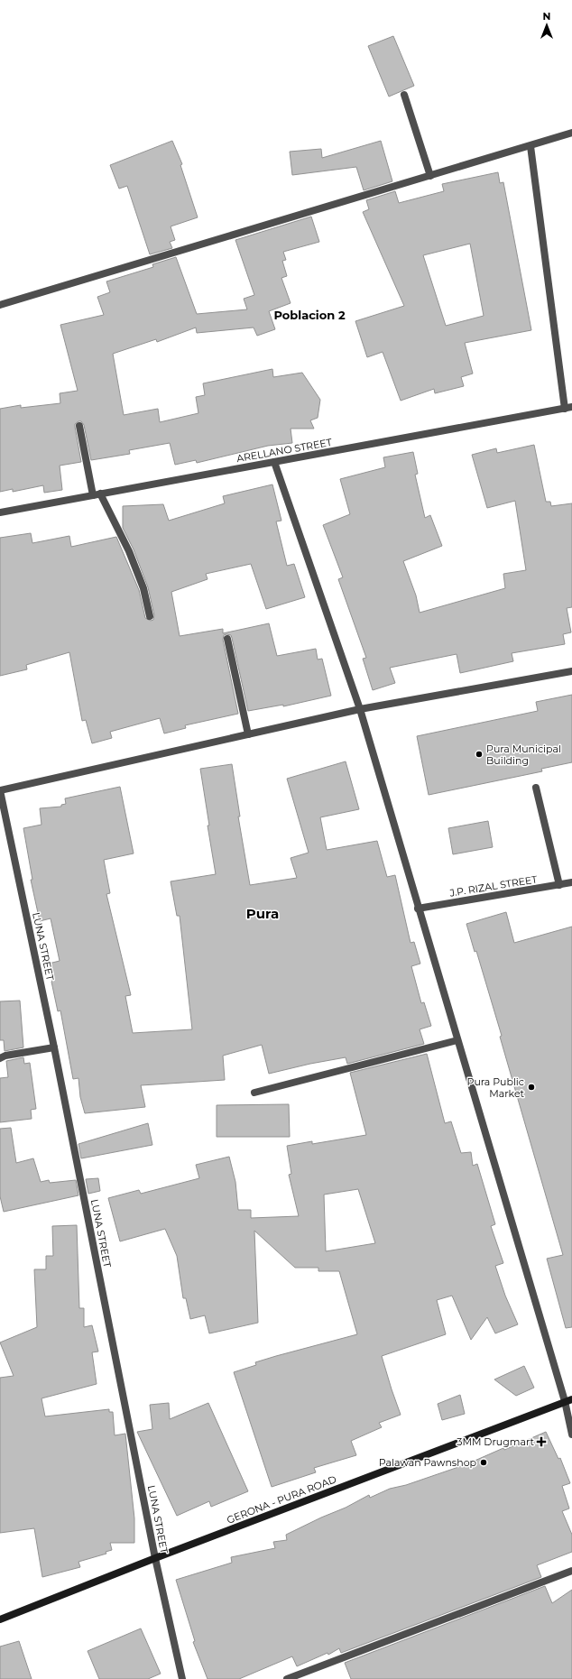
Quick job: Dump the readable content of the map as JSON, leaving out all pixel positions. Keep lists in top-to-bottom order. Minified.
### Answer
{"streets":{"main road":["GERONA - PURA ROAD"],"street":["ARELLANO STREET","J.P. RIZAL STREET","LUNA STREET"]},"crossings":[["LUNA STREET","GERONA - PURA ROAD"]],"districts":["Poblacion 2","Pura"],"places":{"other":["Pura Municipal Building","Pura Public Market","Palawan Pawnshop"],"health":["3MM Drugmart"]},"north":"top"}
